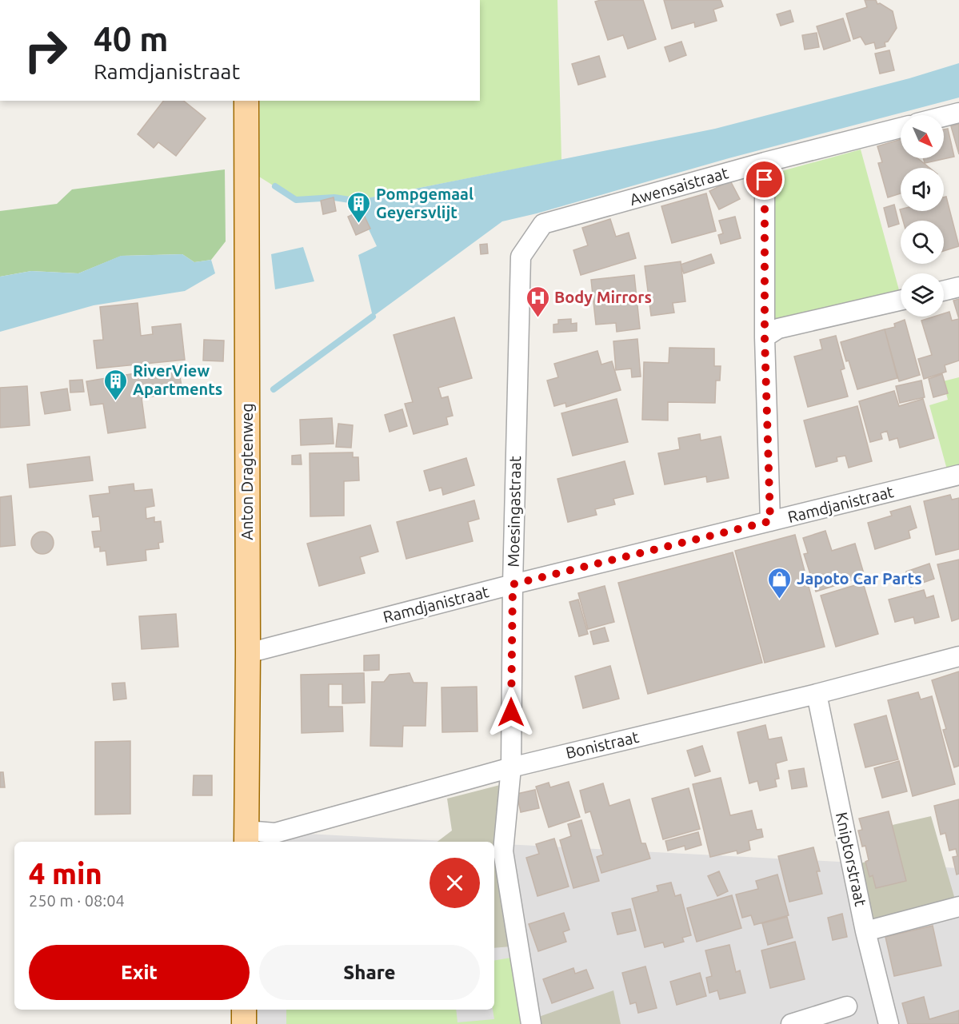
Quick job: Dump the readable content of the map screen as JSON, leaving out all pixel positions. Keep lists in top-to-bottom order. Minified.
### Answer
{"streets":{"main road":["Anton Dragtenweg"],"street":["Awensaistraat","Ramdjanistraat","Moesingastraat","Bonistraat","Kniptorstraat"]},"crossings":[["Awensaistraat","Moesingastraat"],["Anton Dragtenweg","Ramdjanistraat"],["Anton Dragtenweg","Bonistraat"],["Ramdjanistraat","Moesingastraat"],["Moesingastraat","Bonistraat"],["Bonistraat","Kniptorstraat"]],"places":{"building":["Pompgemaal Geyersvlijt","RiverView Apartments"],"hospital":["Body Mirrors"],"shop":["Japoto Car Parts"]},"north":"bottom right","page":{"turn":["40 m","Ramdjanistraat"],"heading":["4 min","250 m · 08:04"],"buttons":["Exit","Share"]}}
